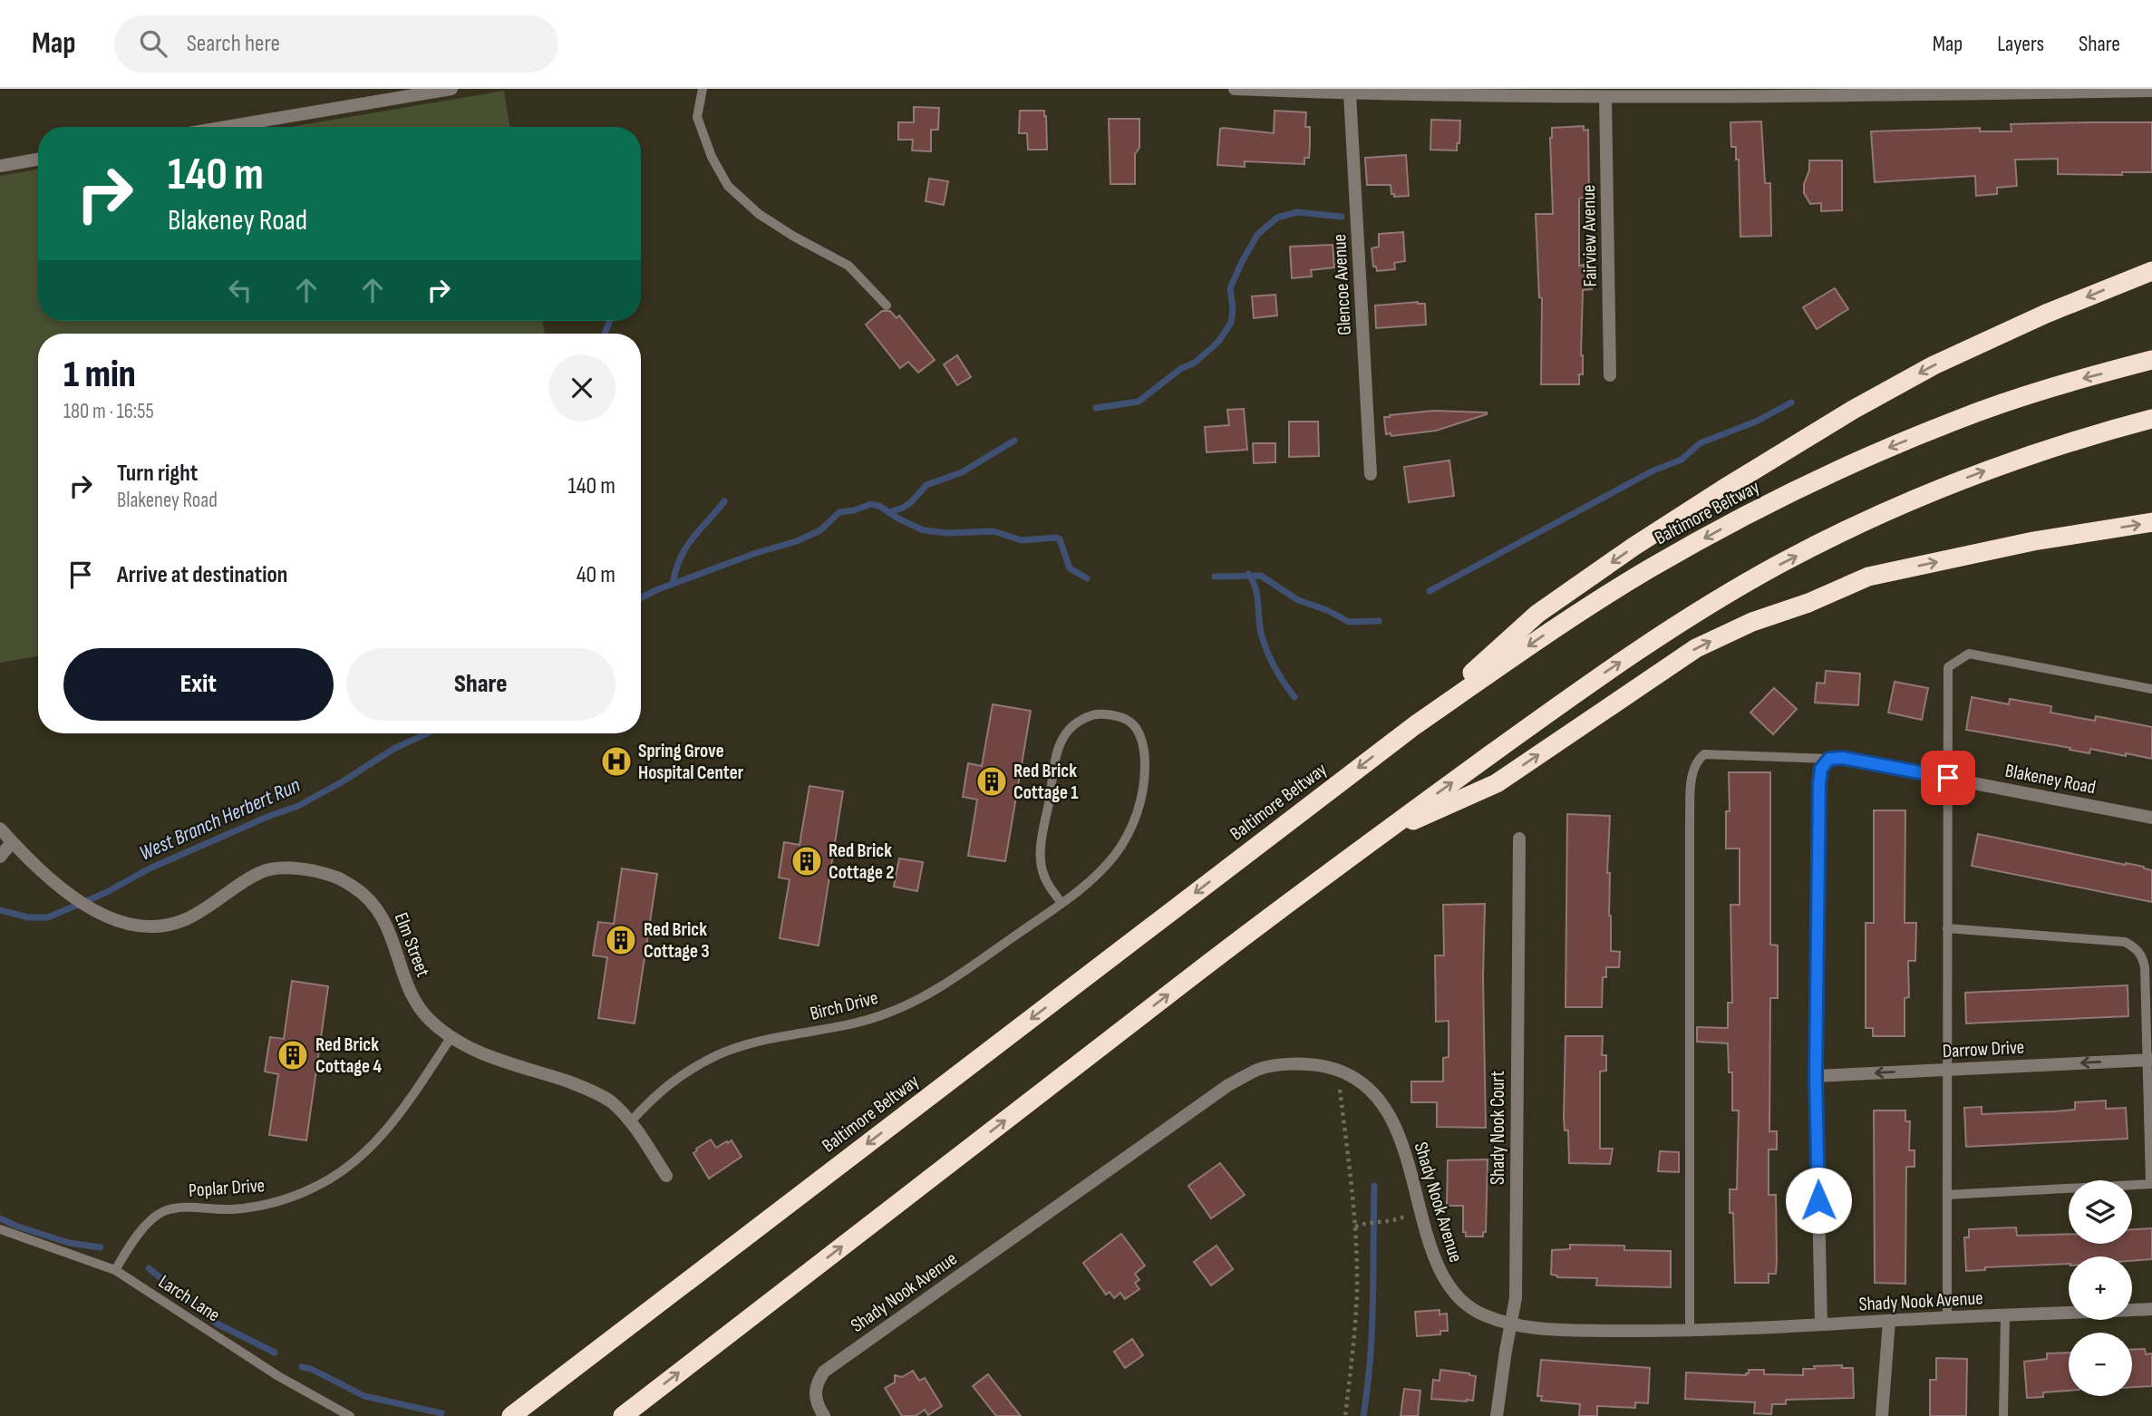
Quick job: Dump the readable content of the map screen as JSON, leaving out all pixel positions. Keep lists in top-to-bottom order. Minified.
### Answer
{"streets":{"highway":["Baltimore Beltway"],"street":["Fairview Avenue","Glencoe Avenue","Blakeney Road","Elm Street","Darrow Drive","Shady Nook Court","Shady Nook Avenue"],"lane":["Birch Drive","Poplar Drive","Larch Lane"]},"crossings":[["Elm Street","Birch Drive"],["Elm Street","Poplar Drive"],["Shady Nook Court","Shady Nook Avenue"],["Poplar Drive","Larch Lane"]],"one_way":["Darrow Drive"],"water":["West Branch Herbert Run"],"places":{"hospital":["Spring Grove Hospital Center"],"building":["Red Brick Cottage 1","Red Brick Cottage 2","Red Brick Cottage 3","Red Brick Cottage 4"]},"page":{"header":"Map","search":"Search here","nav":["Map","Layers","Share"],"turn":["140 m","Blakeney Road"],"heading":["1 min","180 m · 16:55"],"list":[{"name":"Turn right","note":"Blakeney Road","value":"140 m"},{"name":"Arrive at destination","value":"40 m"}],"buttons":["Exit","Share"],"map_buttons":["+","−"]}}
